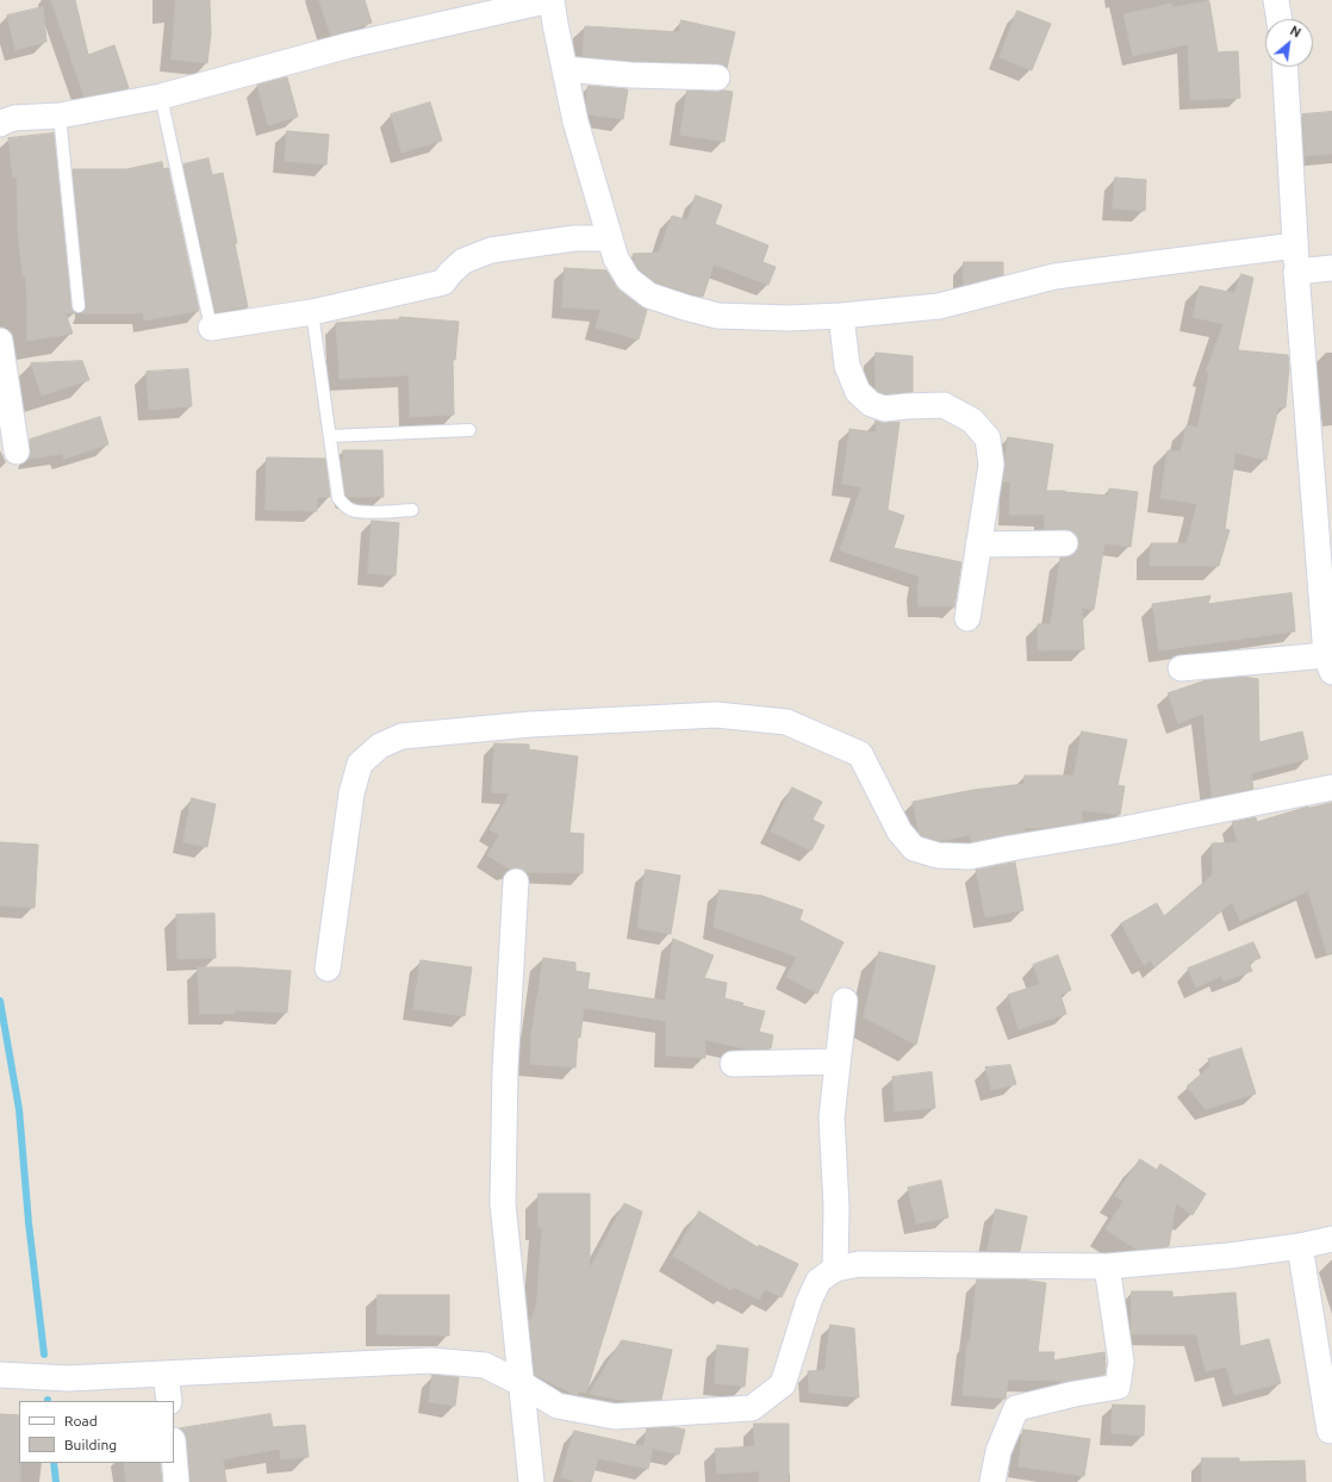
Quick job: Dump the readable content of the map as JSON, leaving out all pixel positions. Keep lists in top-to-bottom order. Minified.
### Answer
{"legend":["Road","Building"],"north":"top right"}
